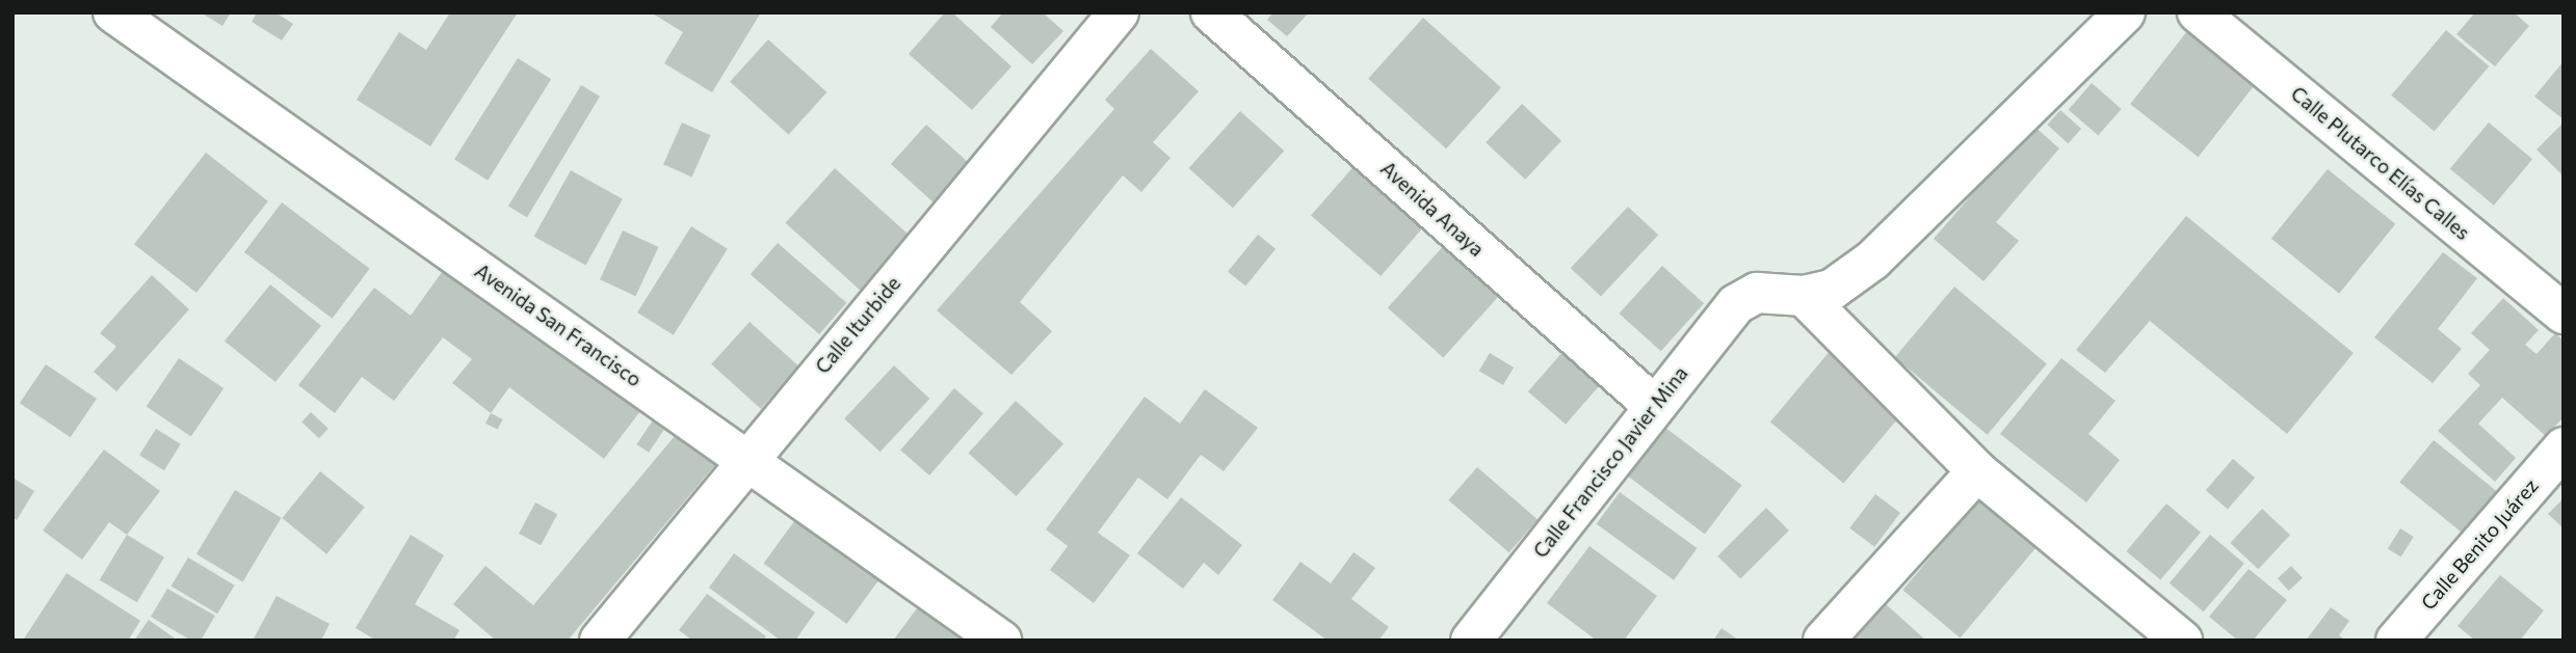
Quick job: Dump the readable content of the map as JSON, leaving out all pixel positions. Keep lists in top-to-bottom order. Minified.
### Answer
{"streets":{"street":["Calle Plutarco Elías Calles","Avenida Anaya","Avenida San Francisco","Calle Iturbide","Calle Francisco Javier Mina","Calle Benito Juárez"]},"crossings":[["Avenida Anaya","Calle Francisco Javier Mina"],["Avenida San Francisco","Calle Iturbide"]]}
